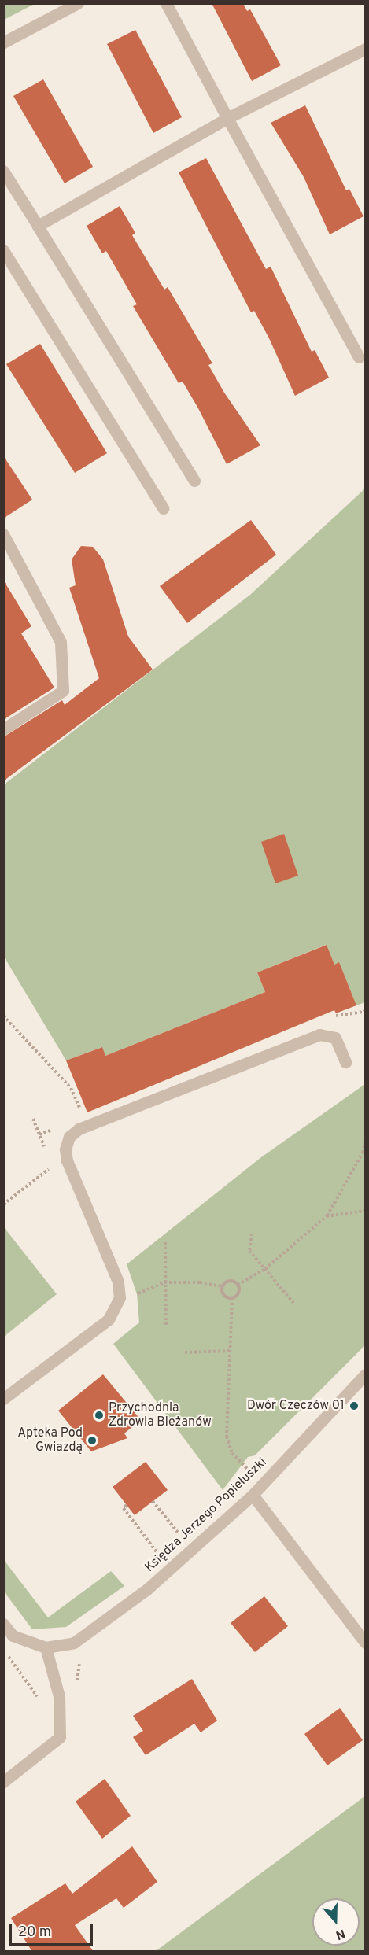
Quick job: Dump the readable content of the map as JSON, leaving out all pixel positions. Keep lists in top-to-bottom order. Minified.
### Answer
{"streets":{"street":["Księdza Jerzego Popiełuszki"]},"places":["Dwór Czeczów 01","Przychodnia Zdrowia Bieżanów","Apteka Pod Gwiazdą"],"scale_bar":"20 m","north":"bottom"}
